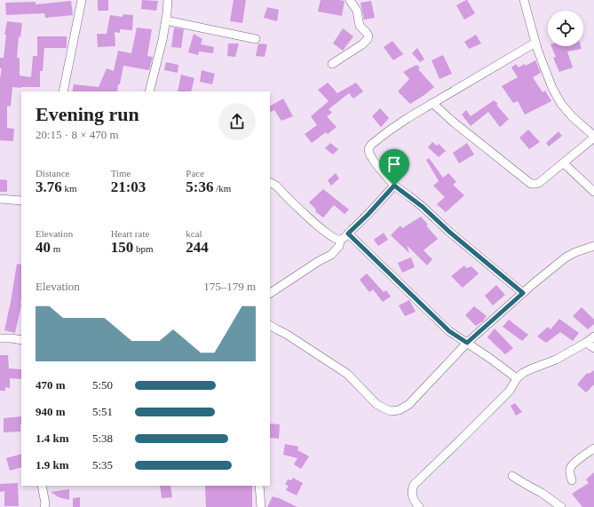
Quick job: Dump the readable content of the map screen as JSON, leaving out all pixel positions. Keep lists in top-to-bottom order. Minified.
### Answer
{"page":{"heading":["Evening run","20:15 · 8 × 470 m"],"stats":[["Distance","3.76 km"],["Time","21:03"],["Pace","5:36 /km"],["Elevation","40 m"],["Heart rate","150 bpm"],["kcal","244"]],"chart":["Elevation","175–179 m"],"list":[{"name":"470 m","note":"5:50"},{"name":"940 m","note":"5:51"},{"name":"1.4 km","note":"5:38"},{"name":"1.9 km","note":"5:35"}]}}
